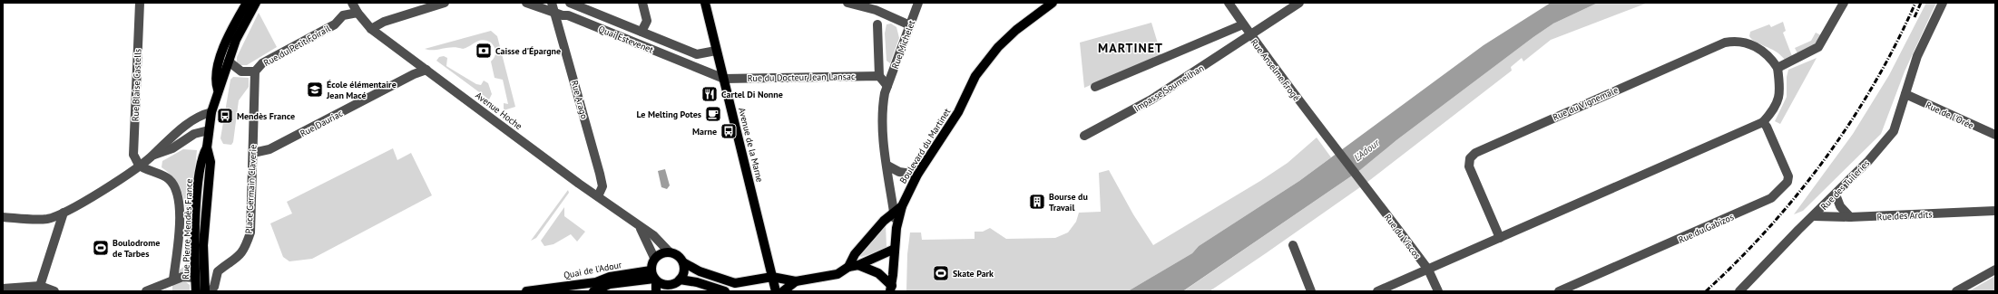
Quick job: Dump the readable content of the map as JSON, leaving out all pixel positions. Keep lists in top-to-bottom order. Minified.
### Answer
{"streets":{"main road":["Avenue de la Marne","Boulevard du Martinet","Rue Pierre Mendès France","Quai de l'Adour"],"street":["Quai Estevenet","Rue Michelet","Rue du Petit Foirail","Rue Anselme Frogé","Rue du Docteur Jean Lansac","Rue Blaise Castells","Impasse Soumeilhan","Rue Arago","Rue du Vignemale","Avenue Hoche","Rue de l'Orée","Rue Dauriac","Rue des Tuileries","Place Germain Claverie","Rue des Ardits","Rue du Gabizos","Rue du Viscos"]},"crossings":[["Quai Estevenet","Rue du Docteur Jean Lansac"],["Quai Estevenet","Rue Arago"],["Quai Estevenet","Avenue de la Marne"],["Rue du Petit Foirail","Avenue Hoche"],["Rue du Petit Foirail","Place Germain Claverie"],["Rue Anselme Frogé","Impasse Soumeilhan"],["Rue Anselme Frogé","Rue du Viscos"],["Rue du Docteur Jean Lansac","Avenue de la Marne"],["Rue Arago","Avenue Hoche"],["Avenue Hoche","Rue Dauriac"],["Avenue Hoche","Quai de l'Adour"],["Rue de l'Orée","Rue des Tuileries"],["Rue Dauriac","Place Germain Claverie"],["Rue des Tuileries","Rue des Ardits"]],"districts":["MARTINET"],"water":["L'Adour"],"places":{"bank":["Caisse d'Épargne"],"school or university":["École élémentaire Jean Macé"],"restaurant":["Cartel Di Nonne"],"cafe":["Le Melting Potes"],"bus stop":["Mendès France","Marne"],"building":["Bourse du Travail"],"sports":["Boulodrome de Tarbes","Skate Park"]}}
